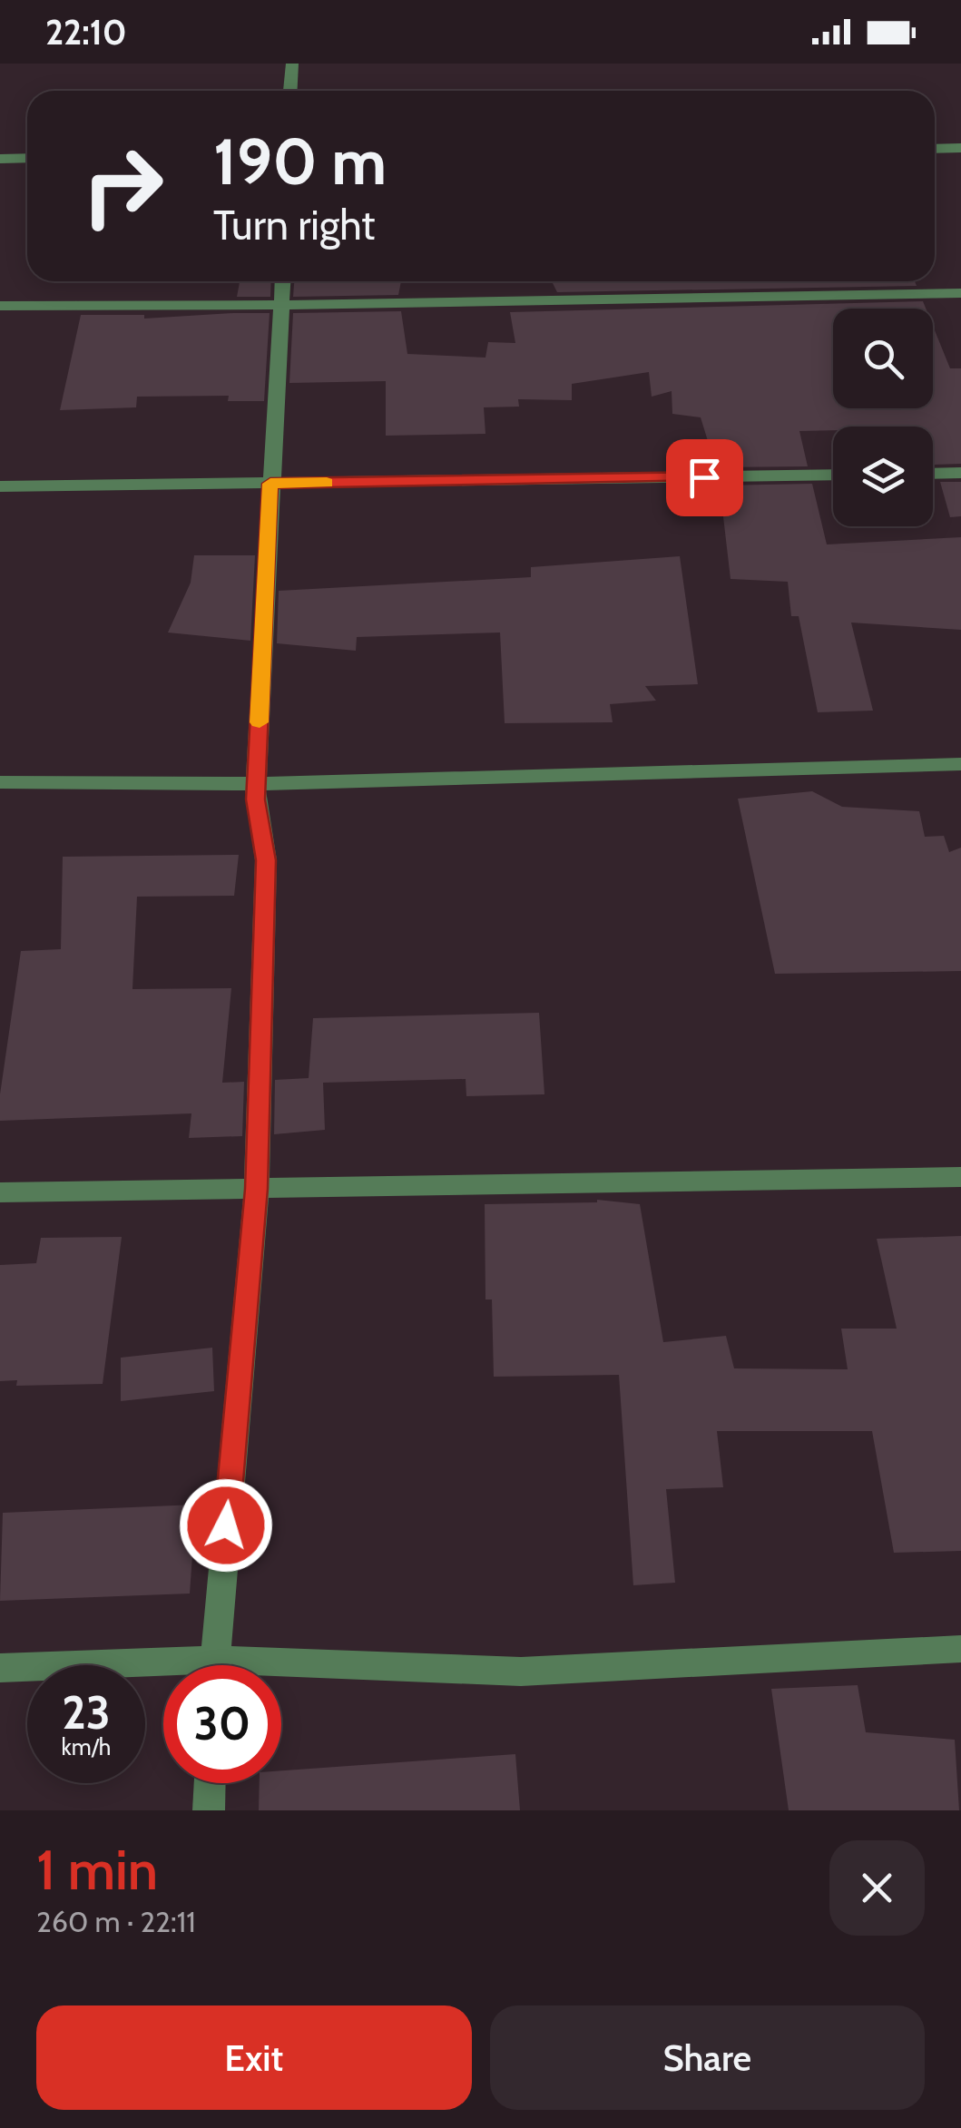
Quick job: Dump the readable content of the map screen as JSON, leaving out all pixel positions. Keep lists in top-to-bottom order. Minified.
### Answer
{"page":{"status":"22:10","turn":["190 m","Turn right"],"speed":"23 km/h","limit":"30","heading":["1 min","260 m · 22:11"],"buttons":["Exit","Share"]}}
